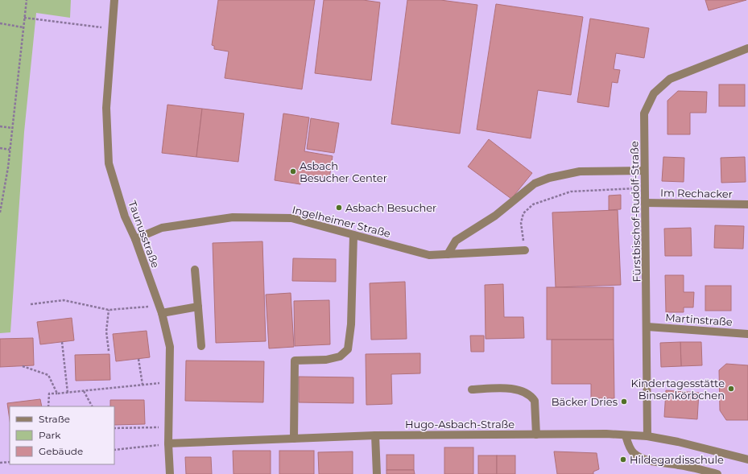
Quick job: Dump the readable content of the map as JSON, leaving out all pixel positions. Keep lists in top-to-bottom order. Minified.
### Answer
{"streets":{"street":["Im Rechacker","Fürstbischof-Rudolf-Straße","Ingelheimer Straße","Taunusstraße","Martinstraße","Hugo-Asbach-Straße"]},"crossings":[["Im Rechacker","Fürstbischof-Rudolf-Straße"],["Fürstbischof-Rudolf-Straße","Martinstraße"],["Fürstbischof-Rudolf-Straße","Hugo-Asbach-Straße"],["Ingelheimer Straße","Taunusstraße"],["Taunusstraße","Hugo-Asbach-Straße"]],"places":["Asbach Besucher Center","Asbach Besucher","Kindertagesstätte Binsenkörbchen","Bäcker Dries","Hildegardisschule"],"legend":["Straße","Park","Gebäude"]}
